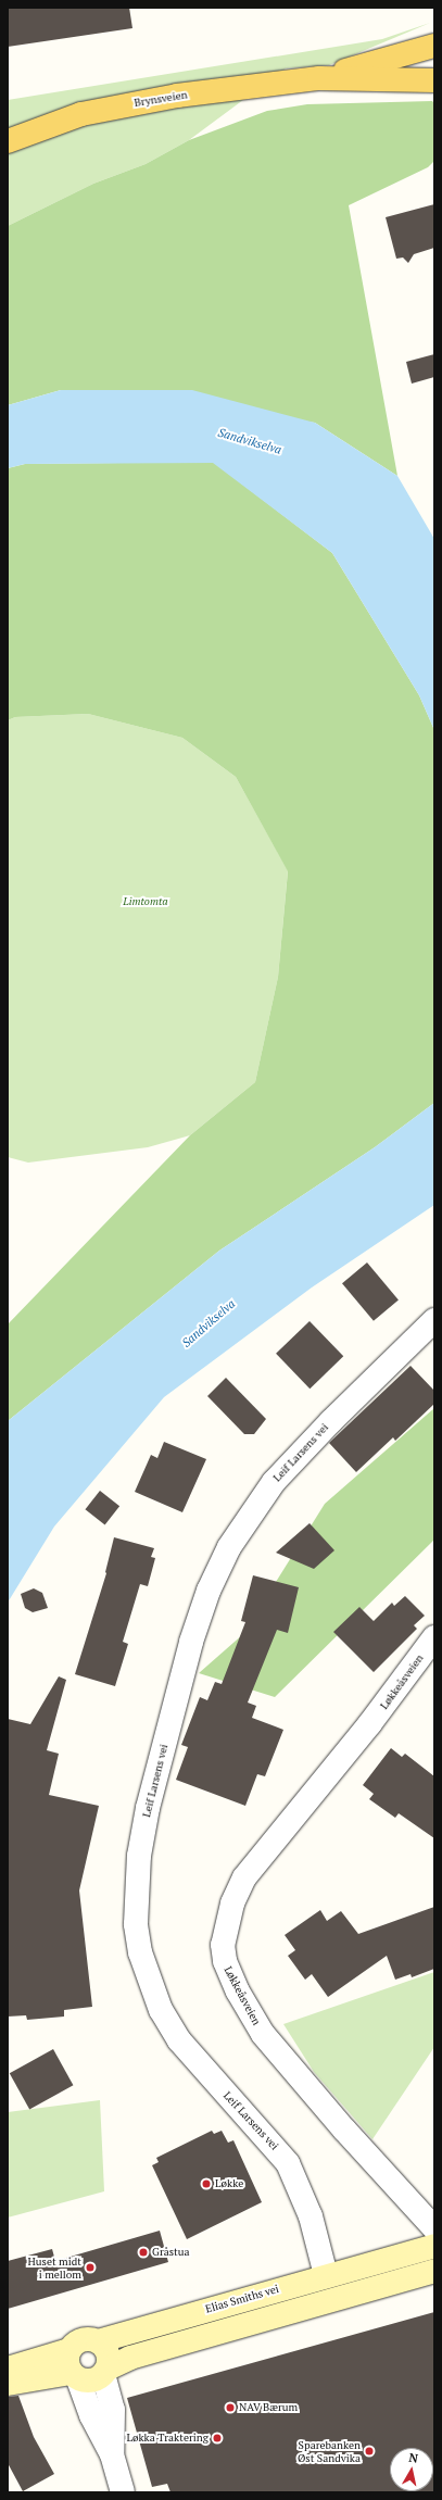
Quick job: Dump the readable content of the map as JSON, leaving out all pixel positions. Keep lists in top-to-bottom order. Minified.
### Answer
{"streets":{"main road":["Brynsveien","Elias Smiths vei"],"street":["Leif Larsens vei","Løkkeåsveien"]},"crossings":[["Leif Larsens vei","Elias Smiths vei"]],"water":["Sandvikselva"],"parks":["Limtomta"],"places":["Løkke","Gråstua","Huset midt i mellom","NAV Bærum","Løkka Traktering","Sparebanken Øst Sandvika"],"north":"top"}
